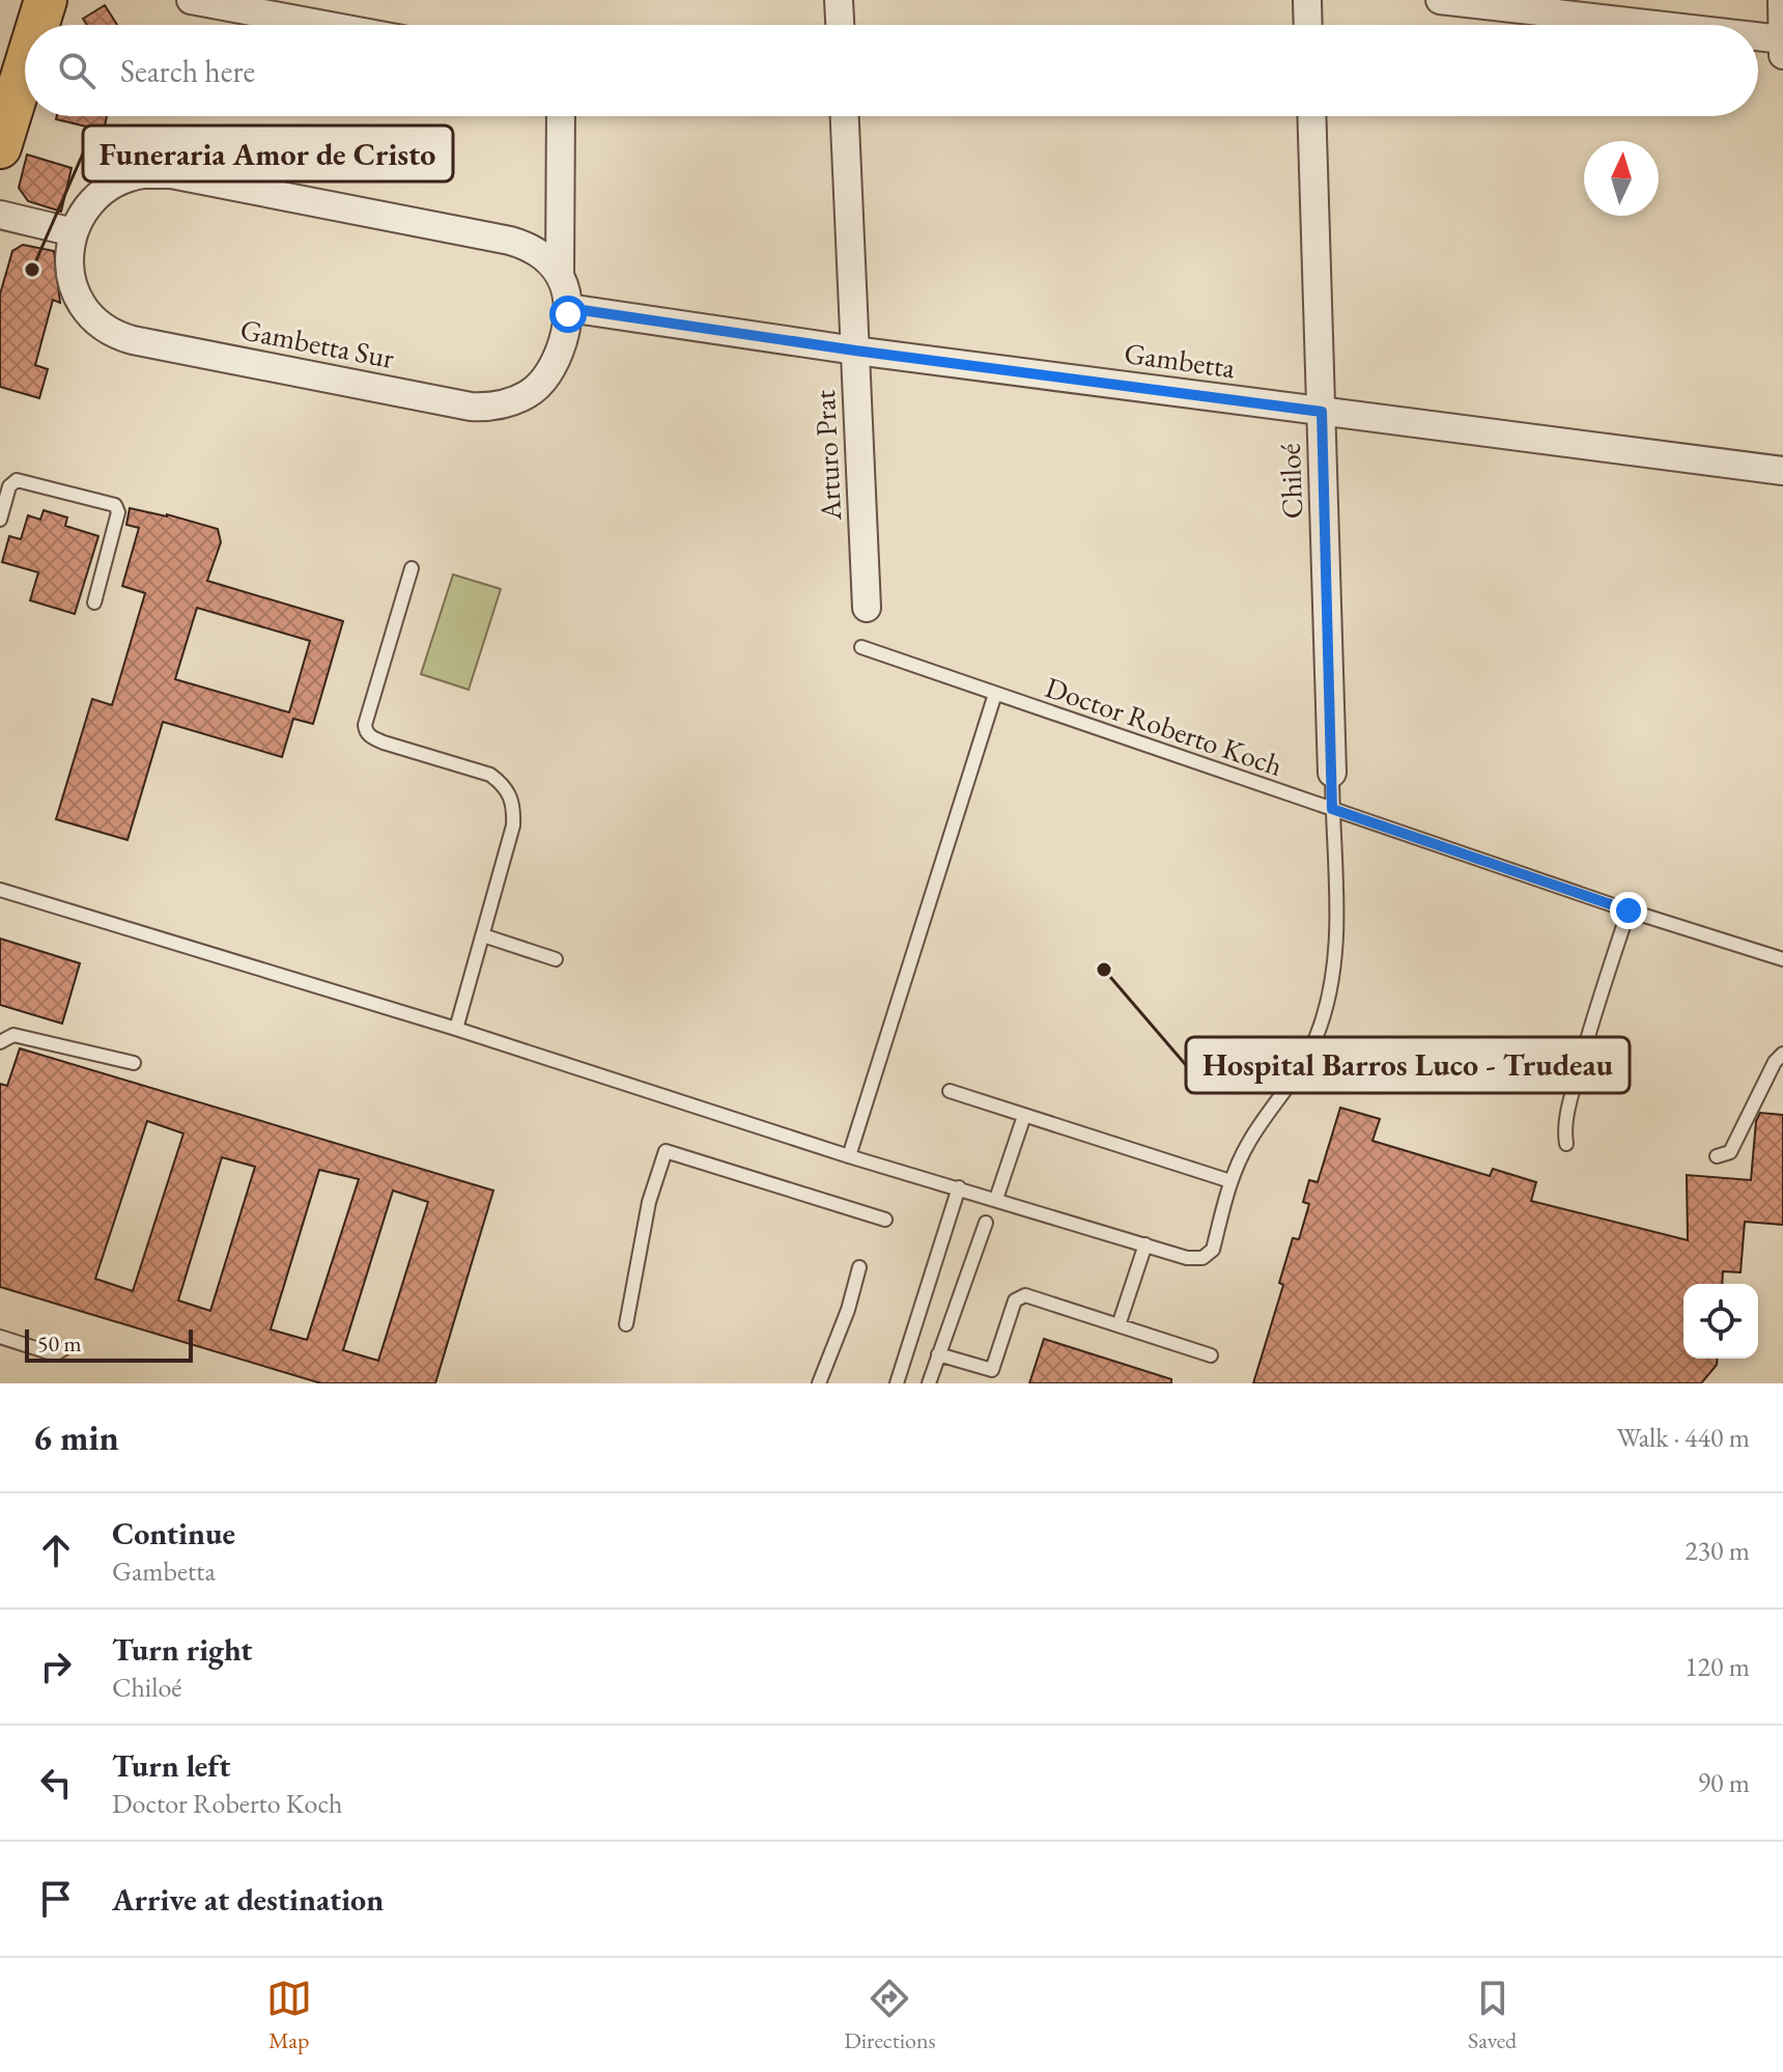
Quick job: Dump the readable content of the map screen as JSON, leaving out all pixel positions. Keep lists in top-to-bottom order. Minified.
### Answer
{"streets":{"street":["Gambetta Sur","Gambetta","Arturo Prat","Chiloé"],"lane":["Doctor Roberto Koch"]},"crossings":[["Gambetta Sur","Gambetta"],["Gambetta","Arturo Prat"],["Gambetta","Chiloé"],["Chiloé","Doctor Roberto Koch"]],"places":["Funeraria Amor de Cristo","Hospital Barros Luco - Trudeau"],"scale_bar":"50 m","north":"top","page":{"search":"Search here","scale":"50 m","heading":["6 min","Walk · 440 m"],"list":[["Continue","Gambetta","230 m"],["Turn right","Chiloé","120 m"],["Turn left","Doctor Roberto Koch","90 m"],"Arrive at destination"],"nav":["Map","Directions","Saved"]}}
